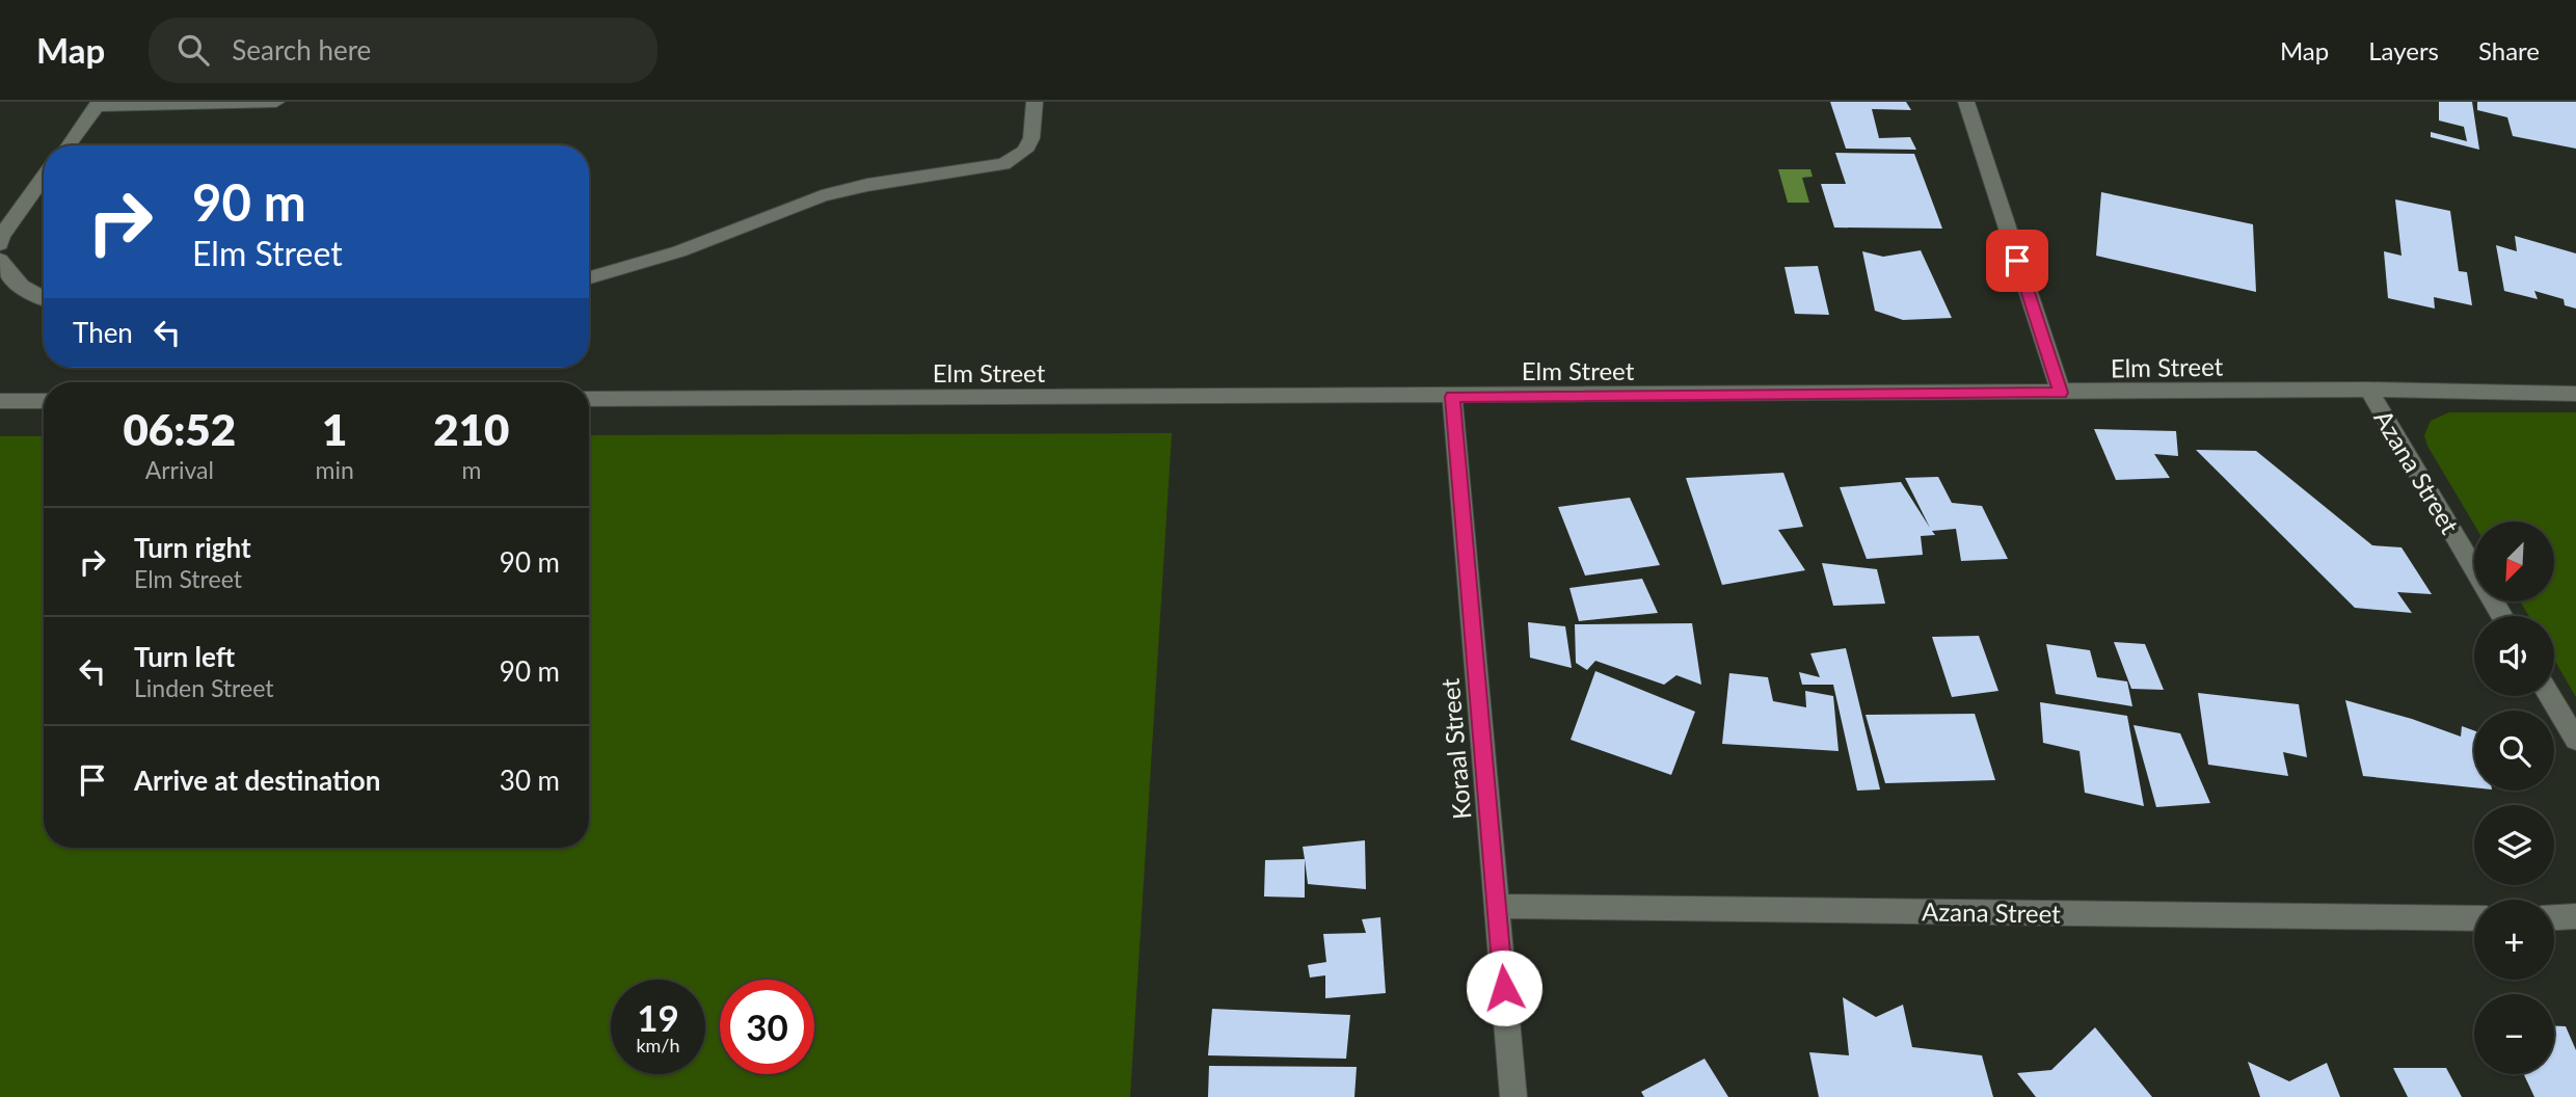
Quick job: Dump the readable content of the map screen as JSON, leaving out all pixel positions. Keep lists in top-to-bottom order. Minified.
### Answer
{"streets":{"street":["Elm Street","Azana Street","Koraal Street"]},"crossings":[["Elm Street","Azana Street"],["Elm Street","Koraal Street"],["Azana Street","Koraal Street"]],"north":"bottom left","page":{"header":"Map","search":"Search here","nav":["Map","Layers","Share"],"turn":["90 m","Elm Street"],"then":"Then","eta":["06:52","Arrival","1","min","210","m"],"list":[{"name":"Turn right","note":"Elm Street","value":"90 m"},{"name":"Turn left","note":"Linden Street","value":"90 m"},{"name":"Arrive at destination","value":"30 m"}],"map_buttons":["+","−"],"speed":"19 km/h","limit":"30"}}
